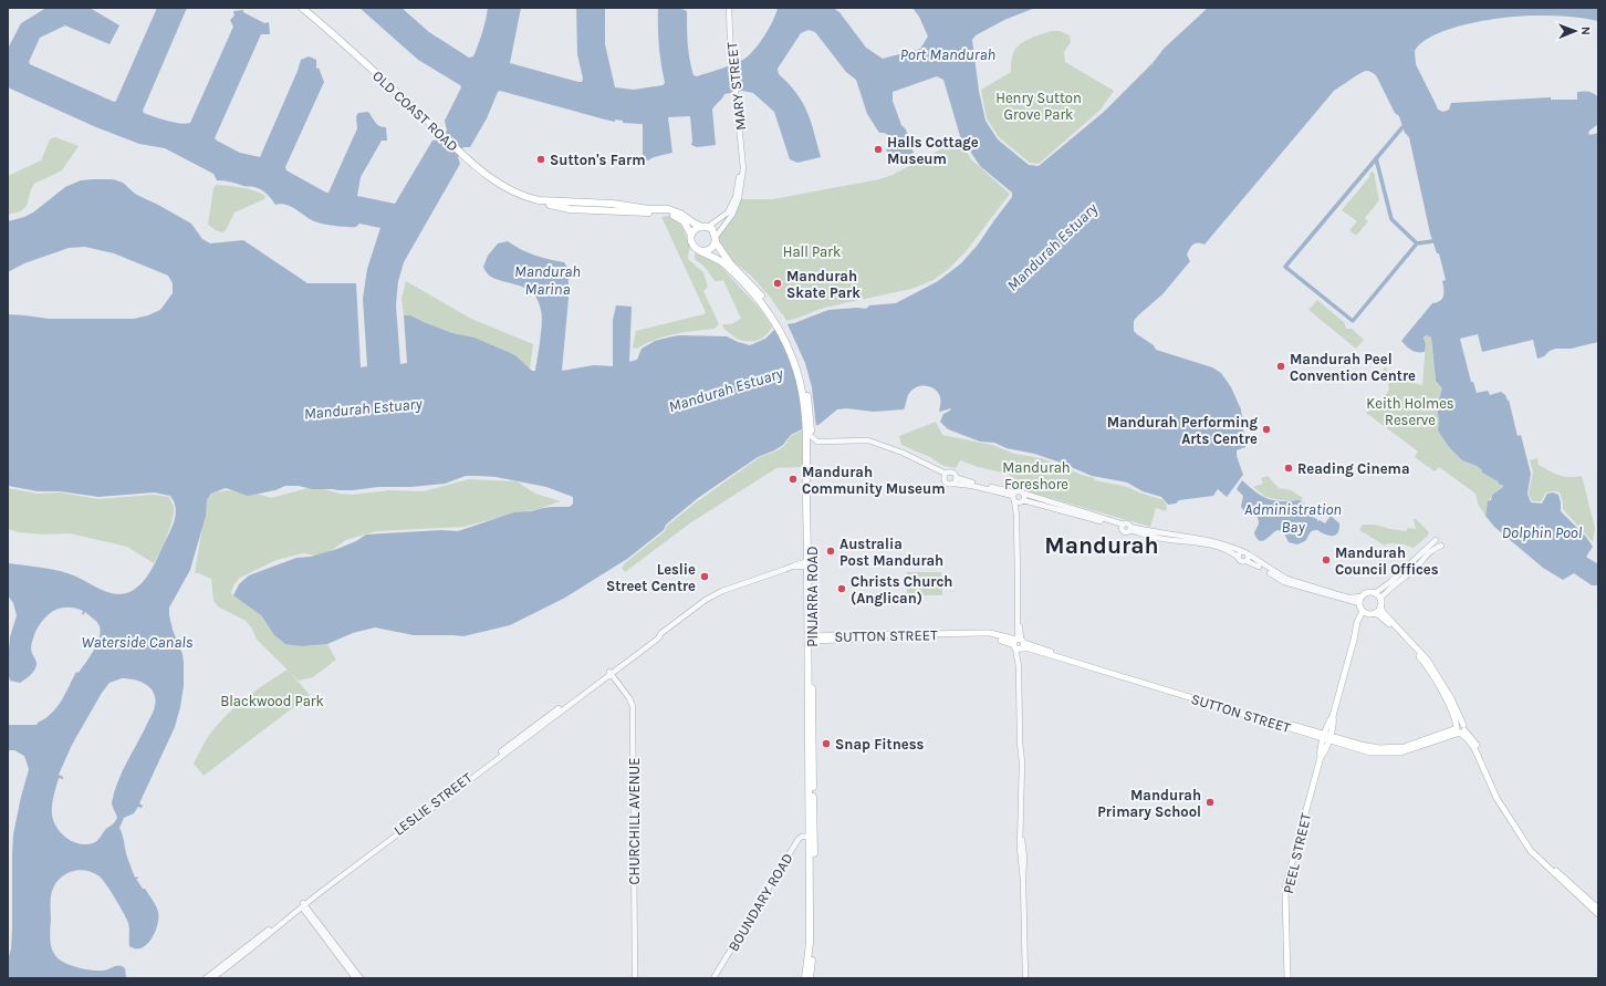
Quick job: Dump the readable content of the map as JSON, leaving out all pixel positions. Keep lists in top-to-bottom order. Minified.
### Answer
{"streets":{"main road":["OLD COAST ROAD","PINJARRA ROAD","SUTTON STREET","PEEL STREET"],"street":["MARY STREET","LESLIE STREET","CHURCHILL AVENUE","BOUNDARY ROAD"]},"crossings":[["MARY STREET","OLD COAST ROAD"],["MARY STREET","PINJARRA ROAD"],["OLD COAST ROAD","PINJARRA ROAD"],["PINJARRA ROAD","SUTTON STREET"],["PINJARRA ROAD","LESLIE STREET"],["PINJARRA ROAD","BOUNDARY ROAD"],["SUTTON STREET","PEEL STREET"],["LESLIE STREET","CHURCHILL AVENUE"]],"districts":["Mandurah"],"water":["Port Mandurah","Mandurah Estuary","Mandurah Marina","Administration Bay","Dolphin Pool","Waterside Canals"],"parks":["Henry Sutton Grove Park","Hall Park","Keith Holmes Reserve","Mandurah Foreshore","Blackwood Park"],"places":["Halls Cottage Museum","Sutton's Farm","Mandurah Skate Park","Mandurah Peel Convention Centre","Mandurah Performing Arts Centre","Reading Cinema","Mandurah Community Museum","Australia Post Mandurah","Mandurah Council Offices","Leslie Street Centre","Christs Church (Anglican)","Snap Fitness","Mandurah Primary School"],"north":"right"}
